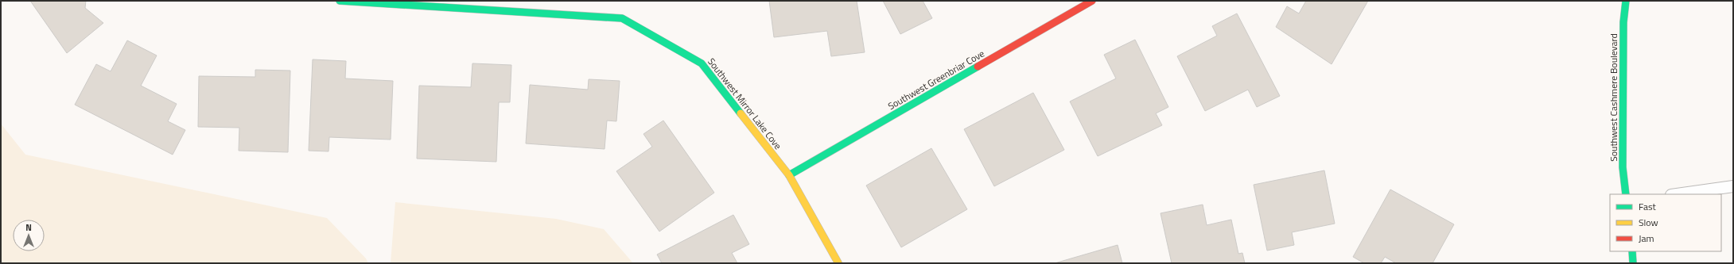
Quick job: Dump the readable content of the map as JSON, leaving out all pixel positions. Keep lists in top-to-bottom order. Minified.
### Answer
{"streets":{"street":["Southwest Greenbriar Cove","Southwest Cashmere Boulevard","Southwest Mirror Lake Cove"]},"crossings":[["Southwest Greenbriar Cove","Southwest Mirror Lake Cove"]],"legend":["Fast","Slow","Jam"],"north":"top"}
